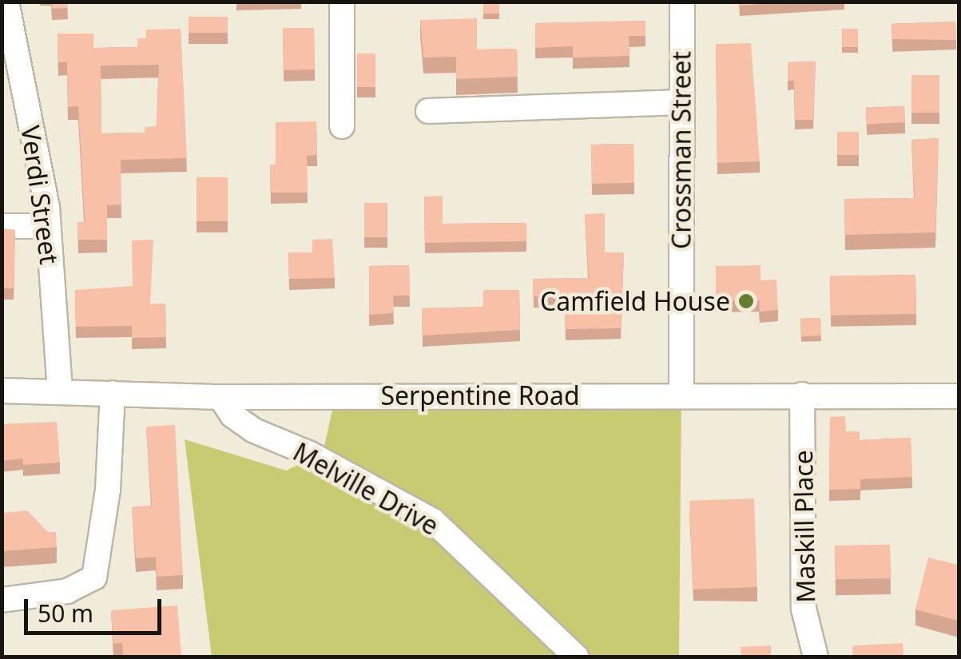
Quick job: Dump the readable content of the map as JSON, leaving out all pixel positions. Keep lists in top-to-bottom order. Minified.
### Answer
{"streets":{"street":["Crossman Street","Verdi Street","Serpentine Road","Melville Drive","Maskill Place"]},"crossings":[["Crossman Street","Serpentine Road"],["Verdi Street","Serpentine Road"],["Serpentine Road","Melville Drive"],["Serpentine Road","Maskill Place"]],"places":["Camfield House"],"scale_bar":"50 m"}
